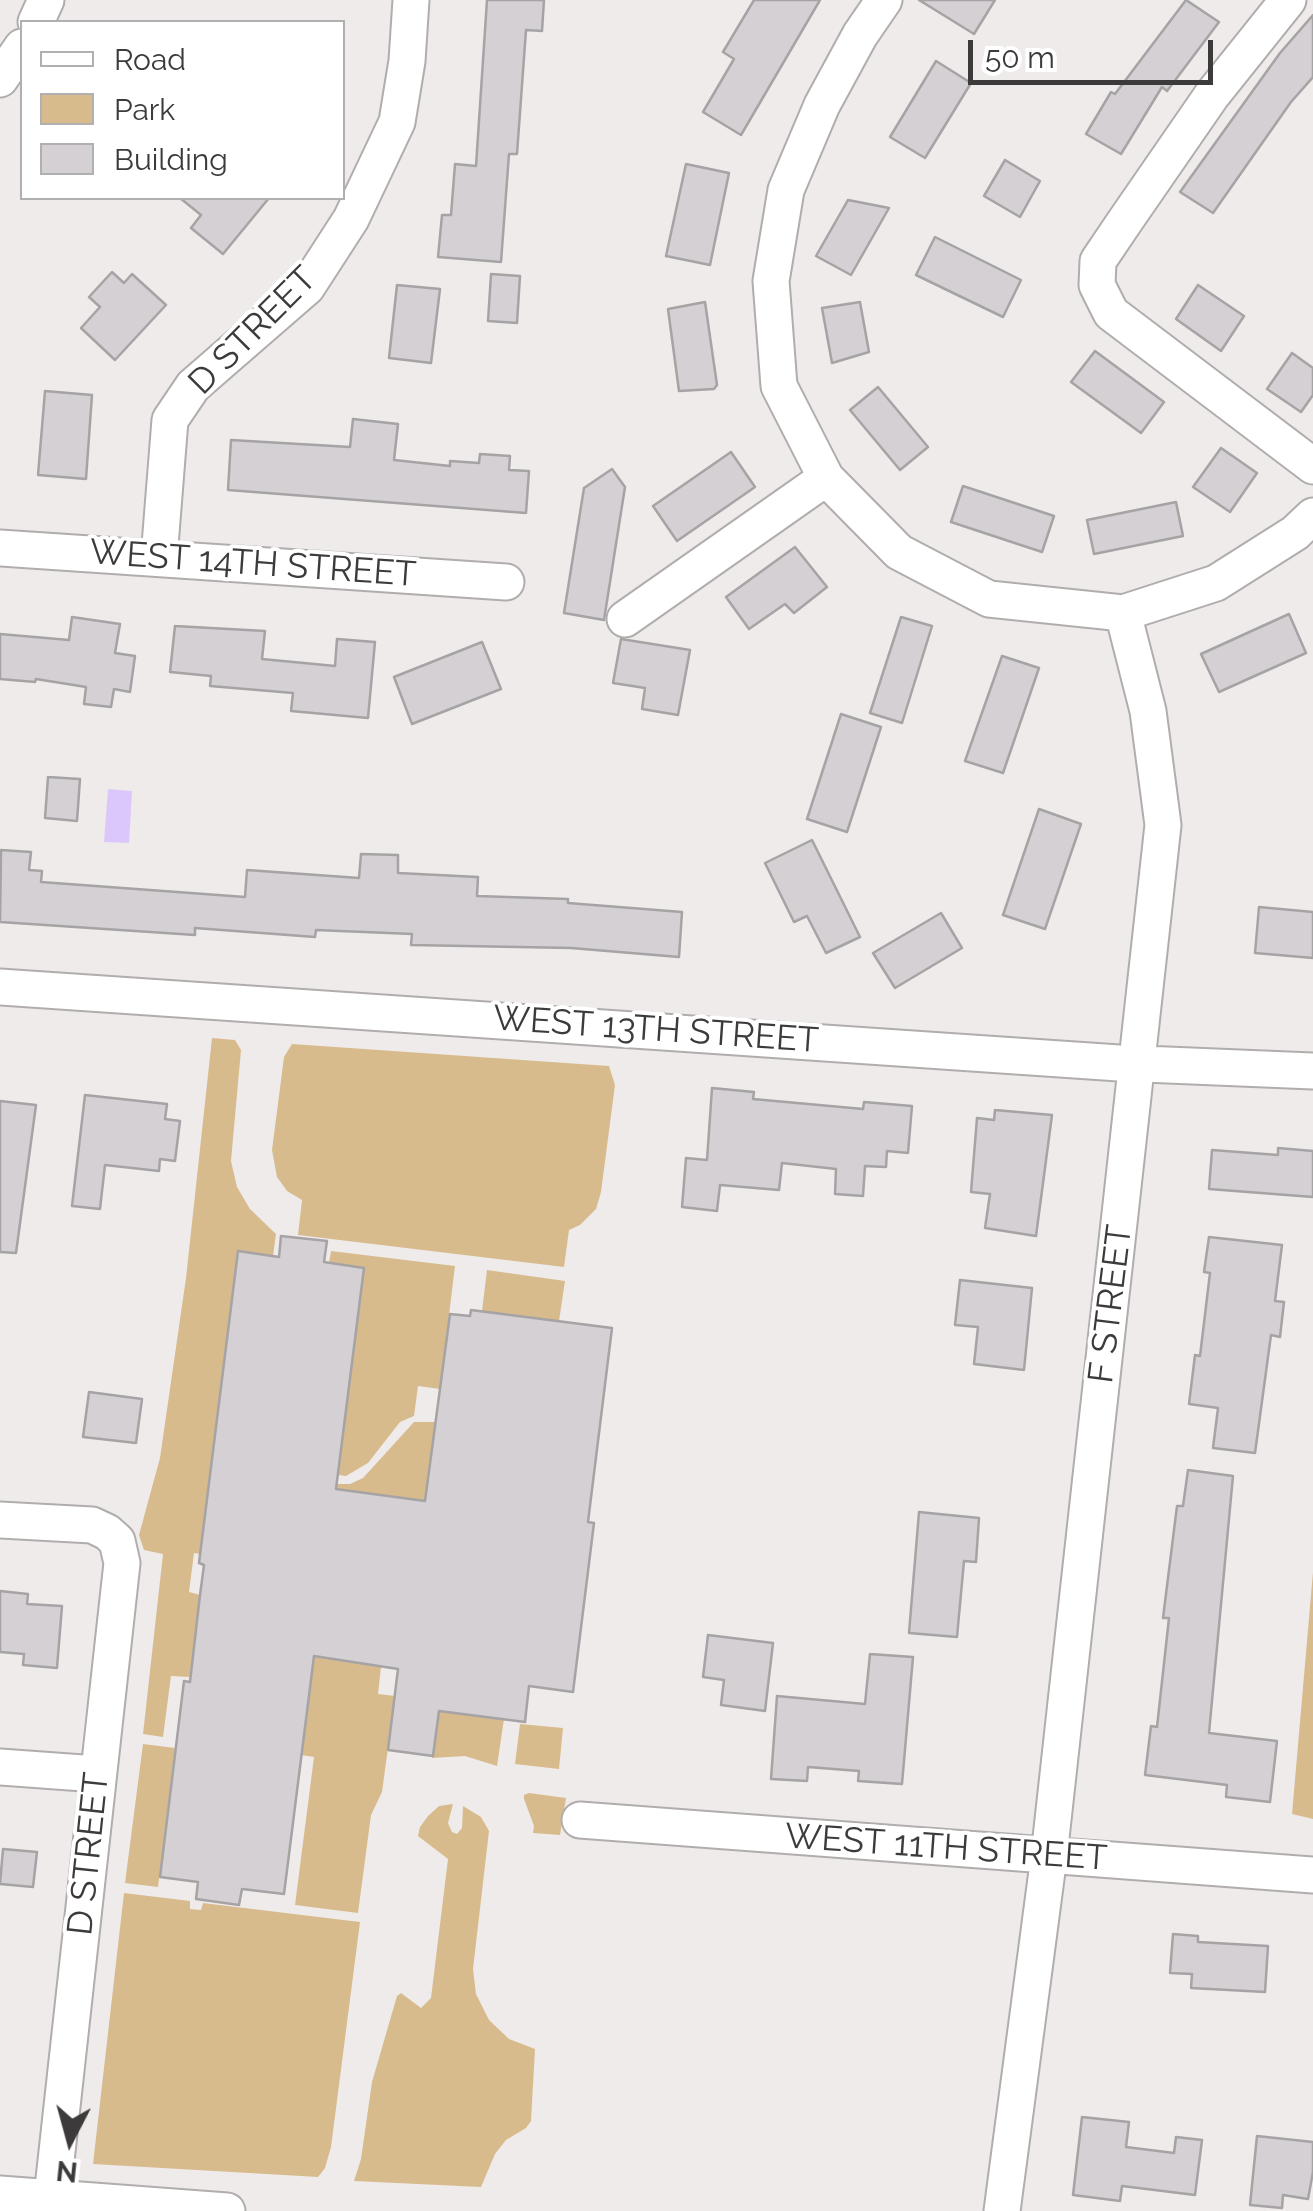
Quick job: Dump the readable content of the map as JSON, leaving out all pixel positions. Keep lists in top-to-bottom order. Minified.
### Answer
{"streets":{"street":["D STREET","WEST 14TH STREET","WEST 13TH STREET","F STREET","WEST 11TH STREET"]},"crossings":[["D STREET","WEST 14TH STREET"],["WEST 13TH STREET","F STREET"],["F STREET","WEST 11TH STREET"]],"legend":["Road","Park","Building"],"scale_bar":"50 m","north":"bottom"}
